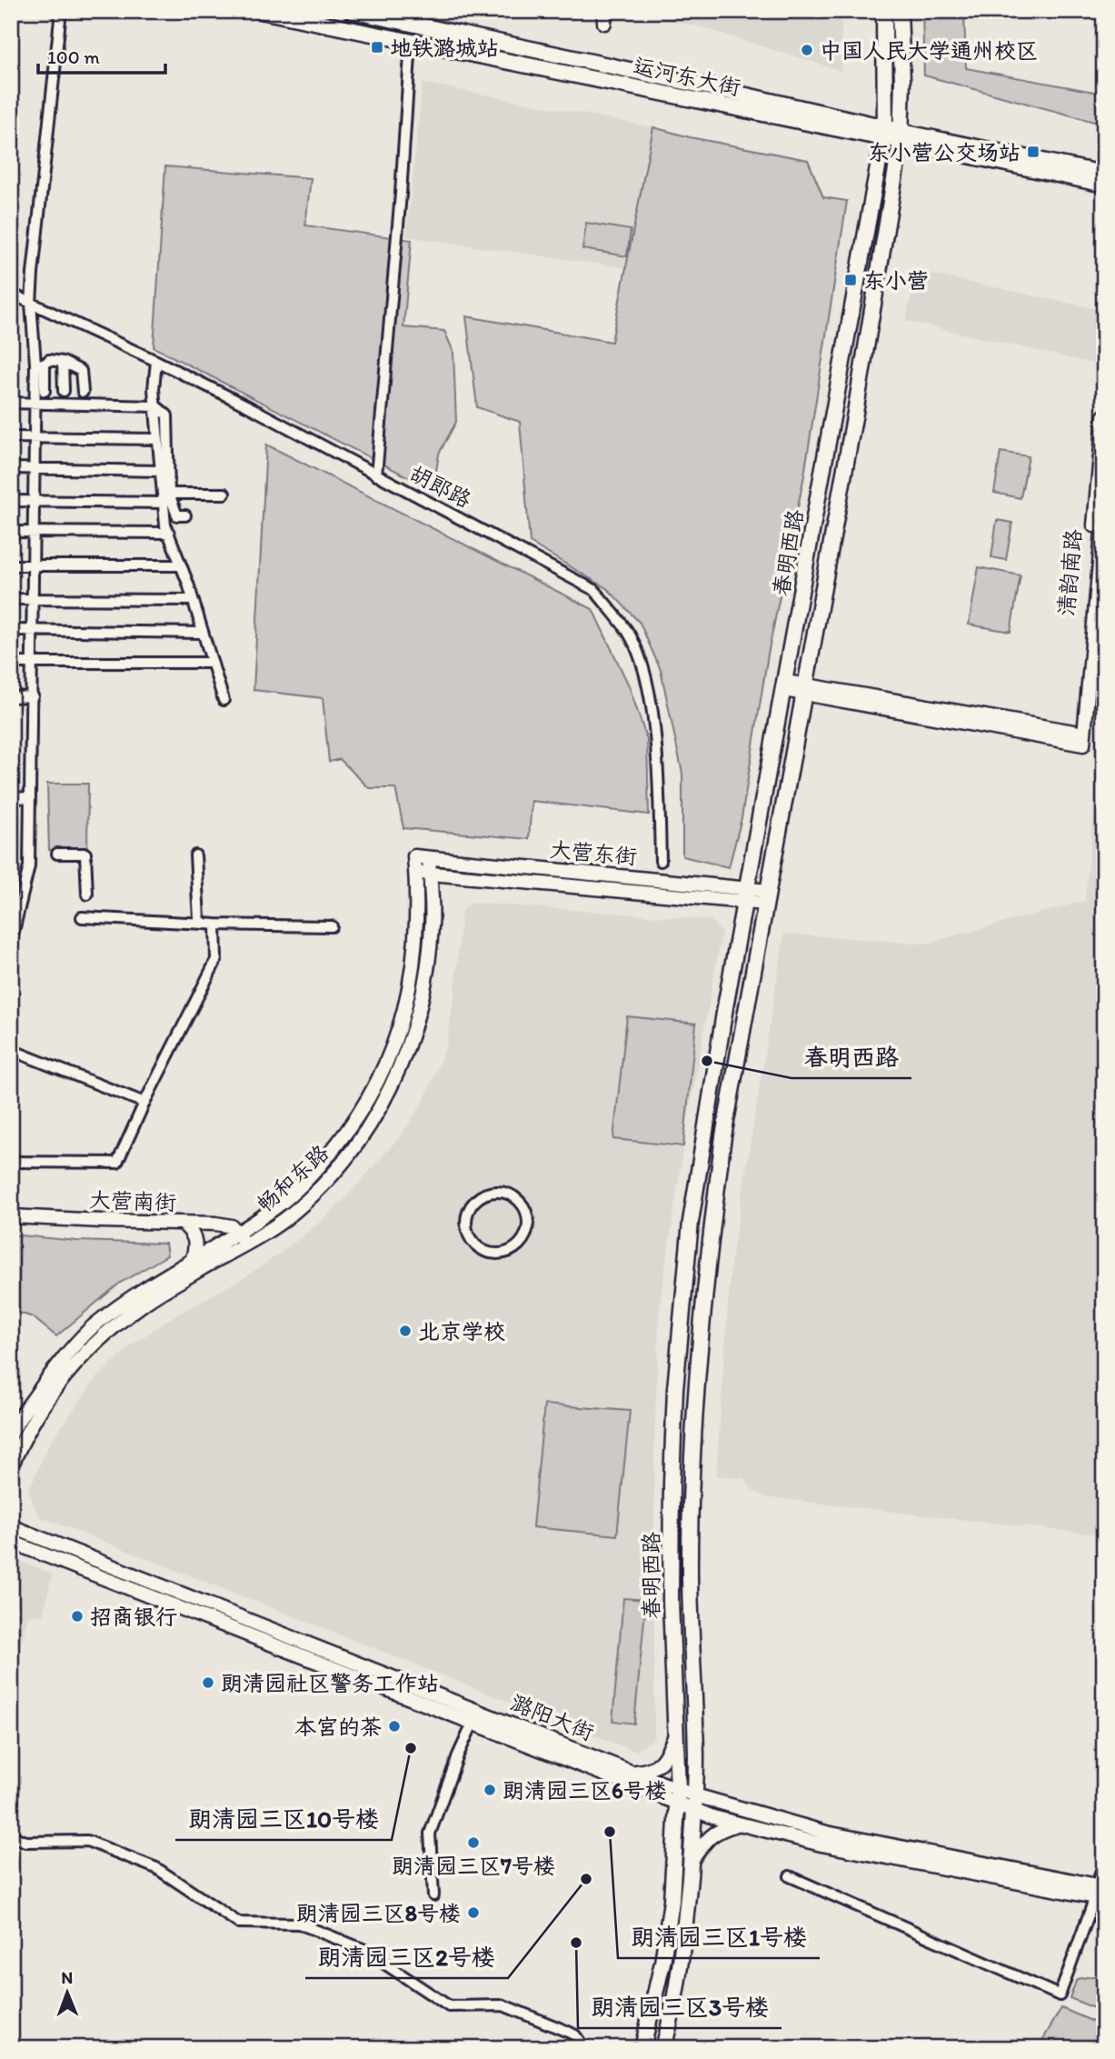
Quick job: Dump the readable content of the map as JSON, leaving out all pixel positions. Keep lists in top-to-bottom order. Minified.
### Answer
{"streets":{"main road":["运河东大街","春明西路","清韵南路","大营东街","畅和东路","大营南街","潞阳大街"],"street":["胡郎路"]},"crossings":[["运河东大街","春明西路"],["春明西路","大营东街"],["春明西路","潞阳大街"],["大营东街","畅和东路"],["畅和东路","大营南街"]],"places":{"transit":["地铁潞城站","东小营公交场站","东小营"],"other":["中国人民大学通州校区","春明西路","北京学校","招商银行","朗清园社区警务工作站","本宫的茶","朗清园三区10号楼","朗清园三区6号楼","朗清园三区1号楼","朗清园三区7号楼","朗清园三区2号楼","朗清园三区8号楼","朗清园三区3号楼"]},"scale_bar":"100 m","north":"top"}
